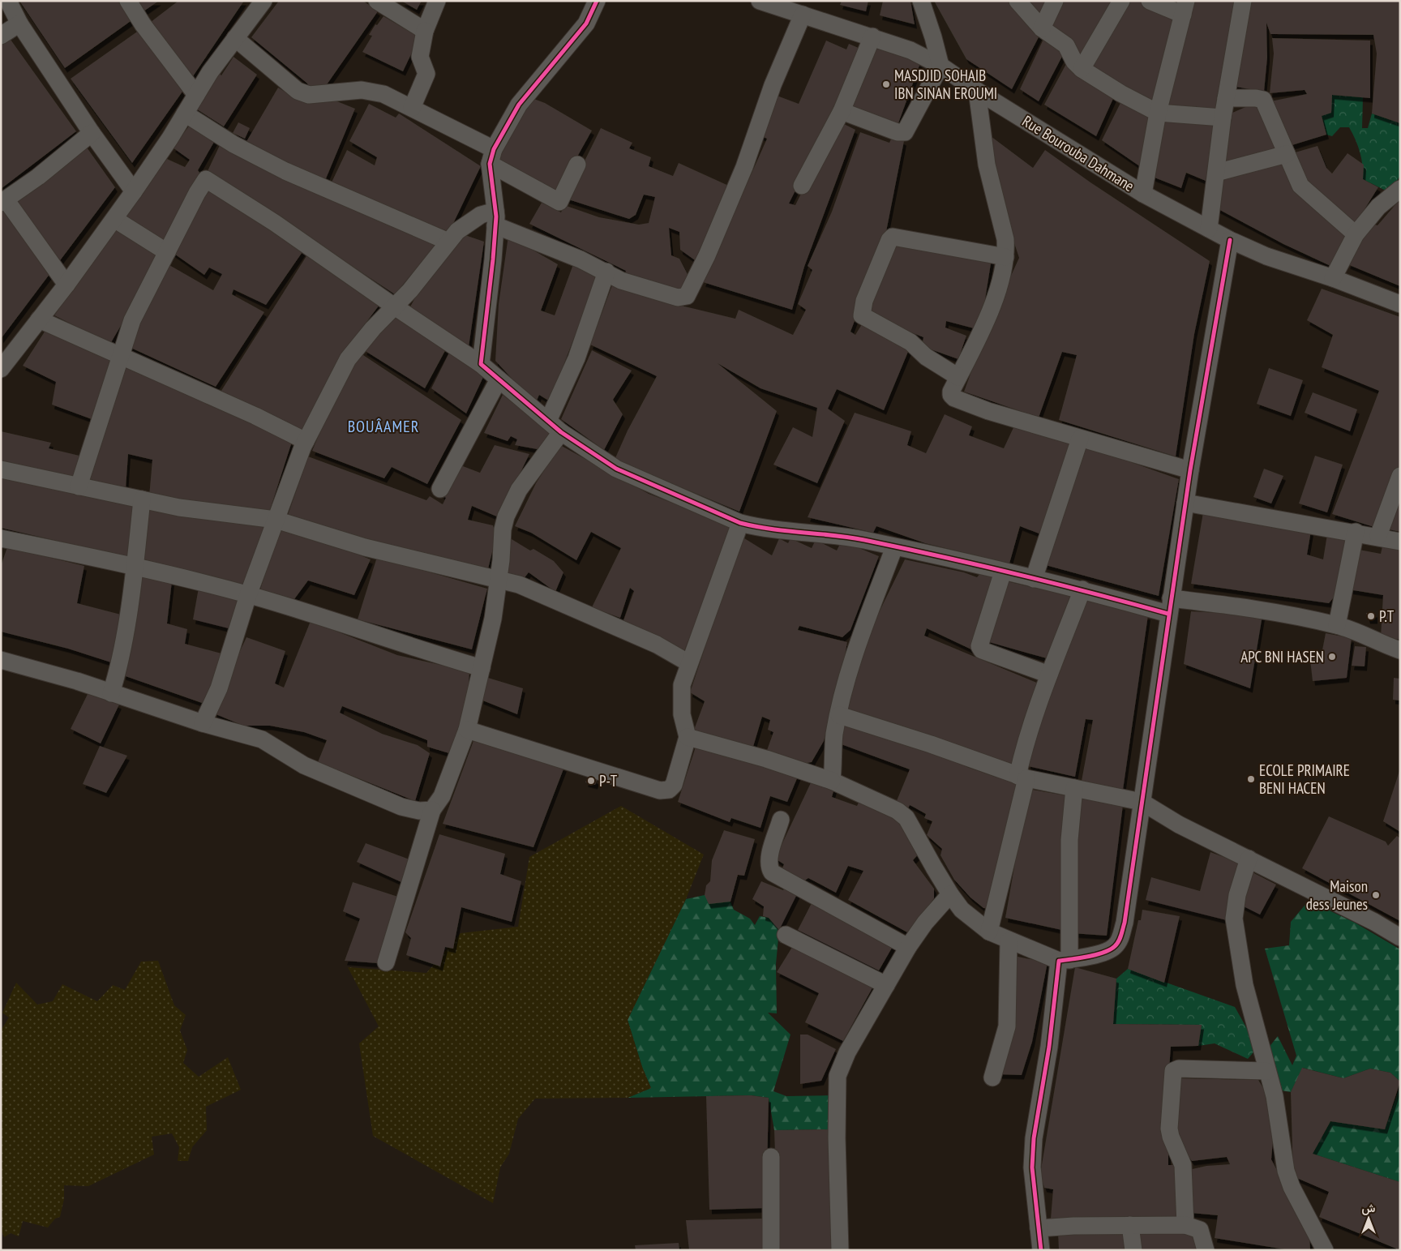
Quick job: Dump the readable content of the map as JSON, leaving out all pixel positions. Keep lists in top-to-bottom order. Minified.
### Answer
{"streets":{"street":["Rue Bourouba Dahmane"]},"districts":["BOUÂAMER"],"places":["MASDJID SOHAIB IBN SINAN EROUMI","P.T","APC BNI HASEN","ECOLE PRIMAIRE BENI HACEN","P-T","Maison dess Jeunes"],"north":"top"}
